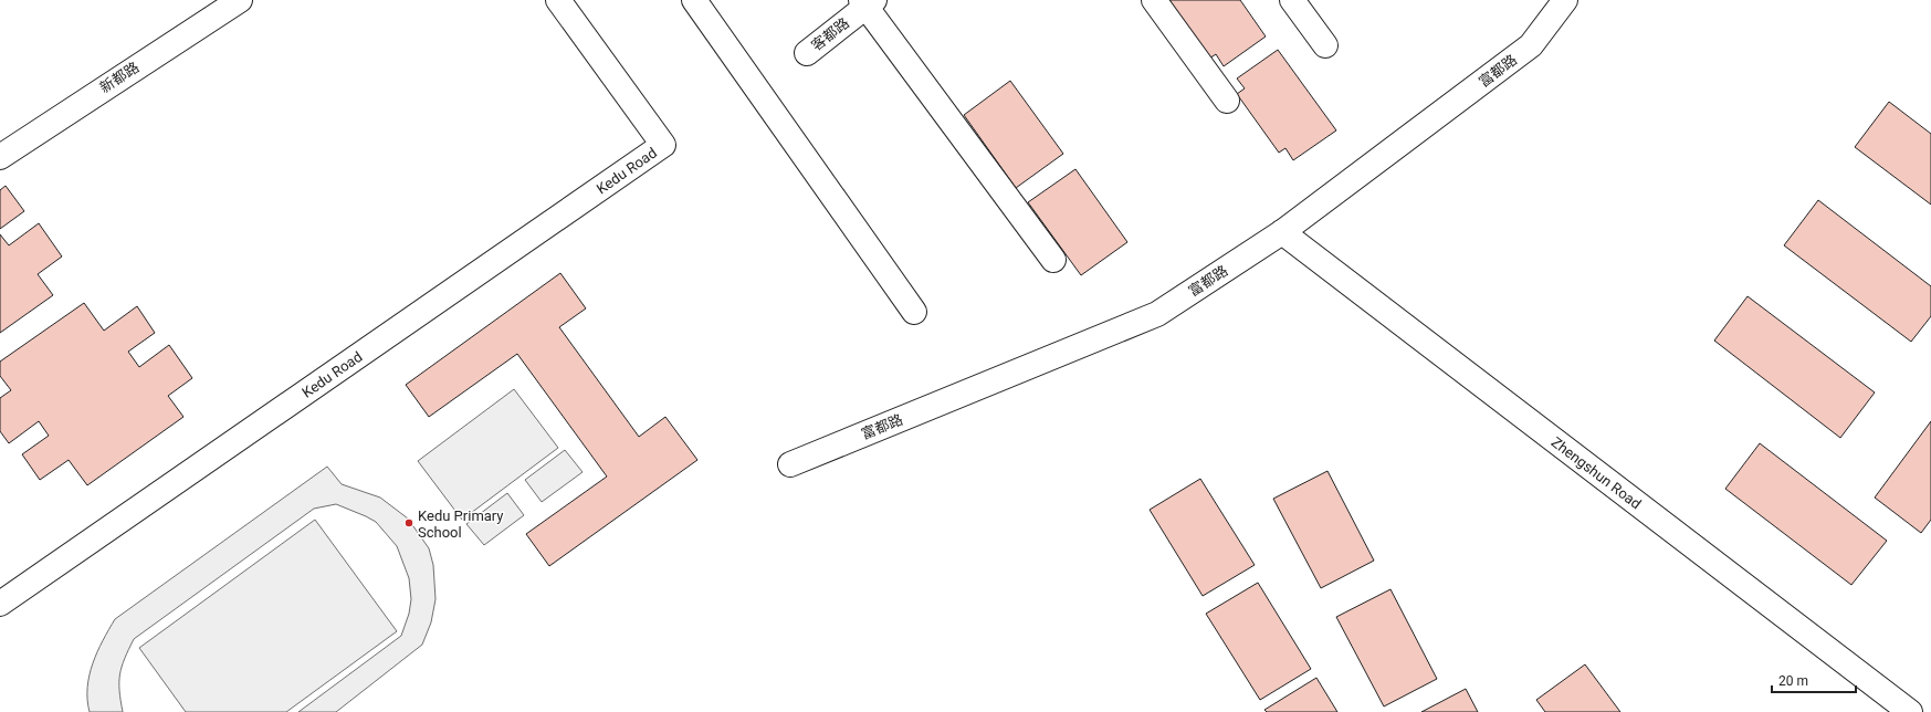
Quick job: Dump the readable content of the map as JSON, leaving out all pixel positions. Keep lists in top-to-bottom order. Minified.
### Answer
{"streets":{"street":["客都路","富都路","新都路","Kedu Road","Zhengshun Road"]},"crossings":[["富都路","Zhengshun Road"]],"places":["Kedu Primary School"],"scale_bar":"20 m"}
